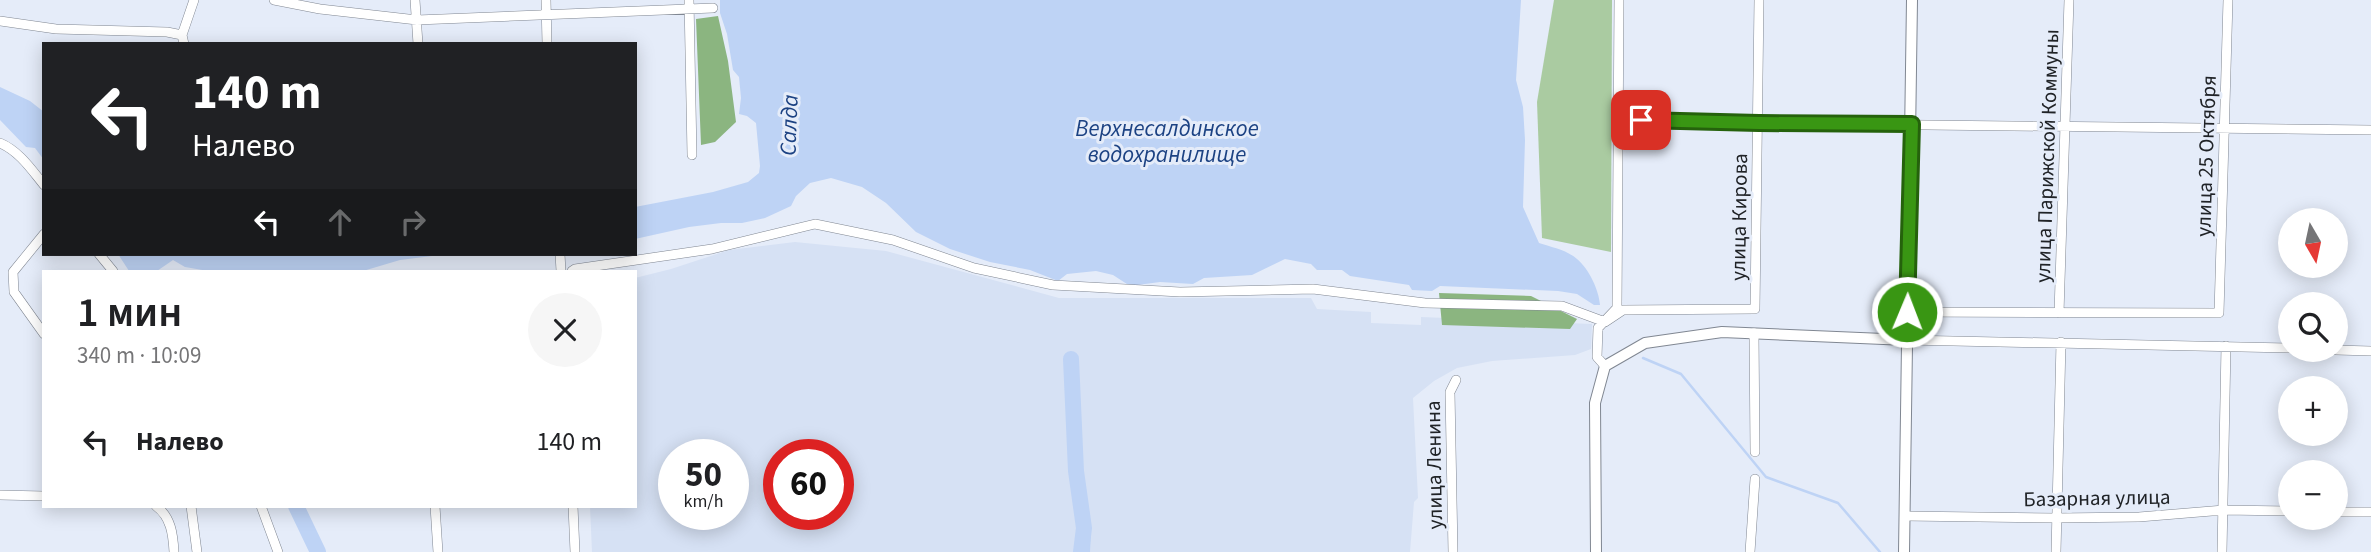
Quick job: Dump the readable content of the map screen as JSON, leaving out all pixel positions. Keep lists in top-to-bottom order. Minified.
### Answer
{"streets":{"street":["улица Парижской Коммуны","улица 25 Октября","улица Кирова","улица Ленина","Базарная улица"]},"crossings":[["улица Парижской Коммуны","улица 25 Октября"]],"water":["Салда","Верхнесалдинское водохранилище"],"north":"bottom","page":{"turn":["140 m","Налево"],"map_buttons":["+","−"],"heading":["1 мин","340 m · 10:09"],"list":[{"name":"Налево","value":"140 m"}],"speed":"50 km/h","limit":"60"}}
